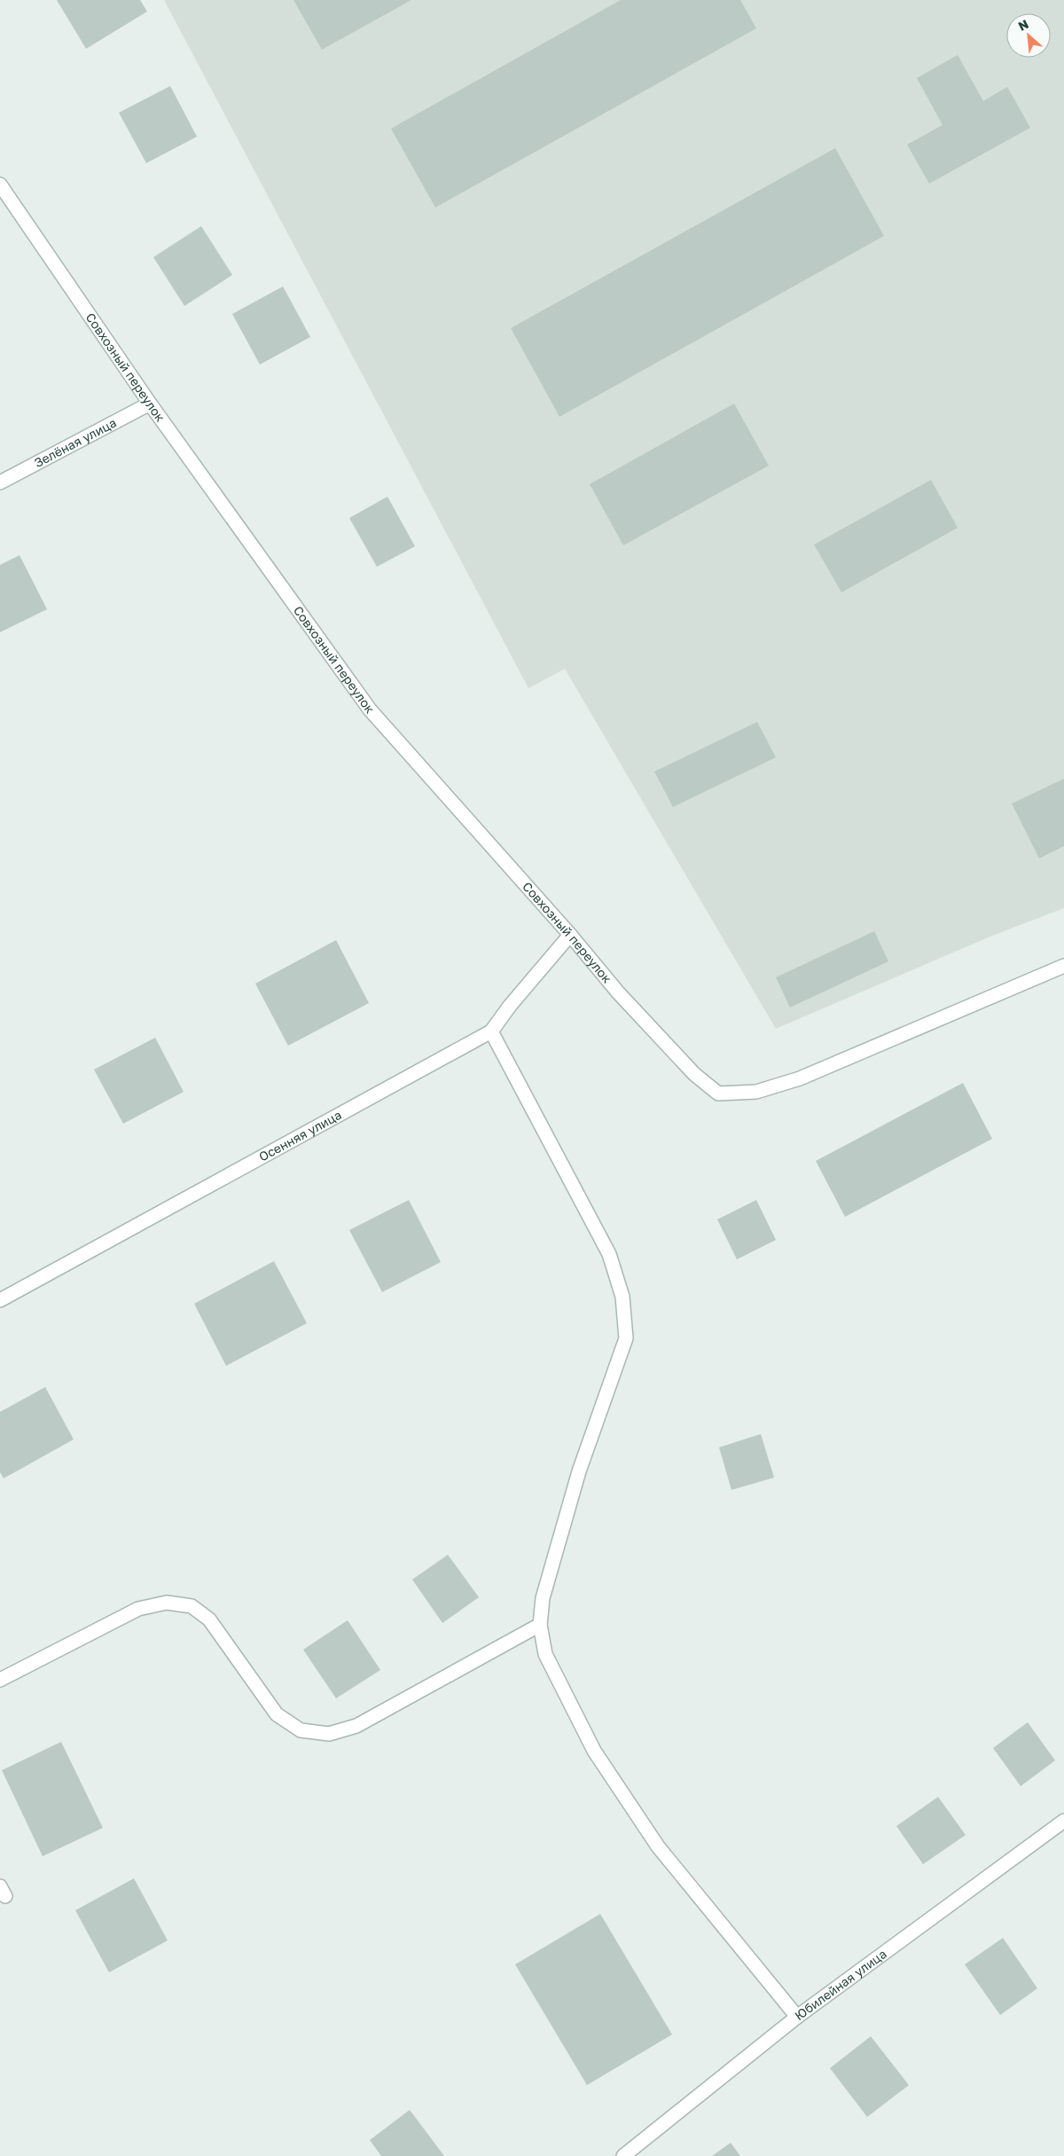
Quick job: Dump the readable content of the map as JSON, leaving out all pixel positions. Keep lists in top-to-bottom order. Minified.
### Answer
{"streets":{"street":["Совхозный переулок","Зелёная улица","Осенняя улица","Юбилейная улица"]},"crossings":[["Совхозный переулок","Зелёная улица"],["Совхозный переулок","Осенняя улица"]],"north":"top left"}
